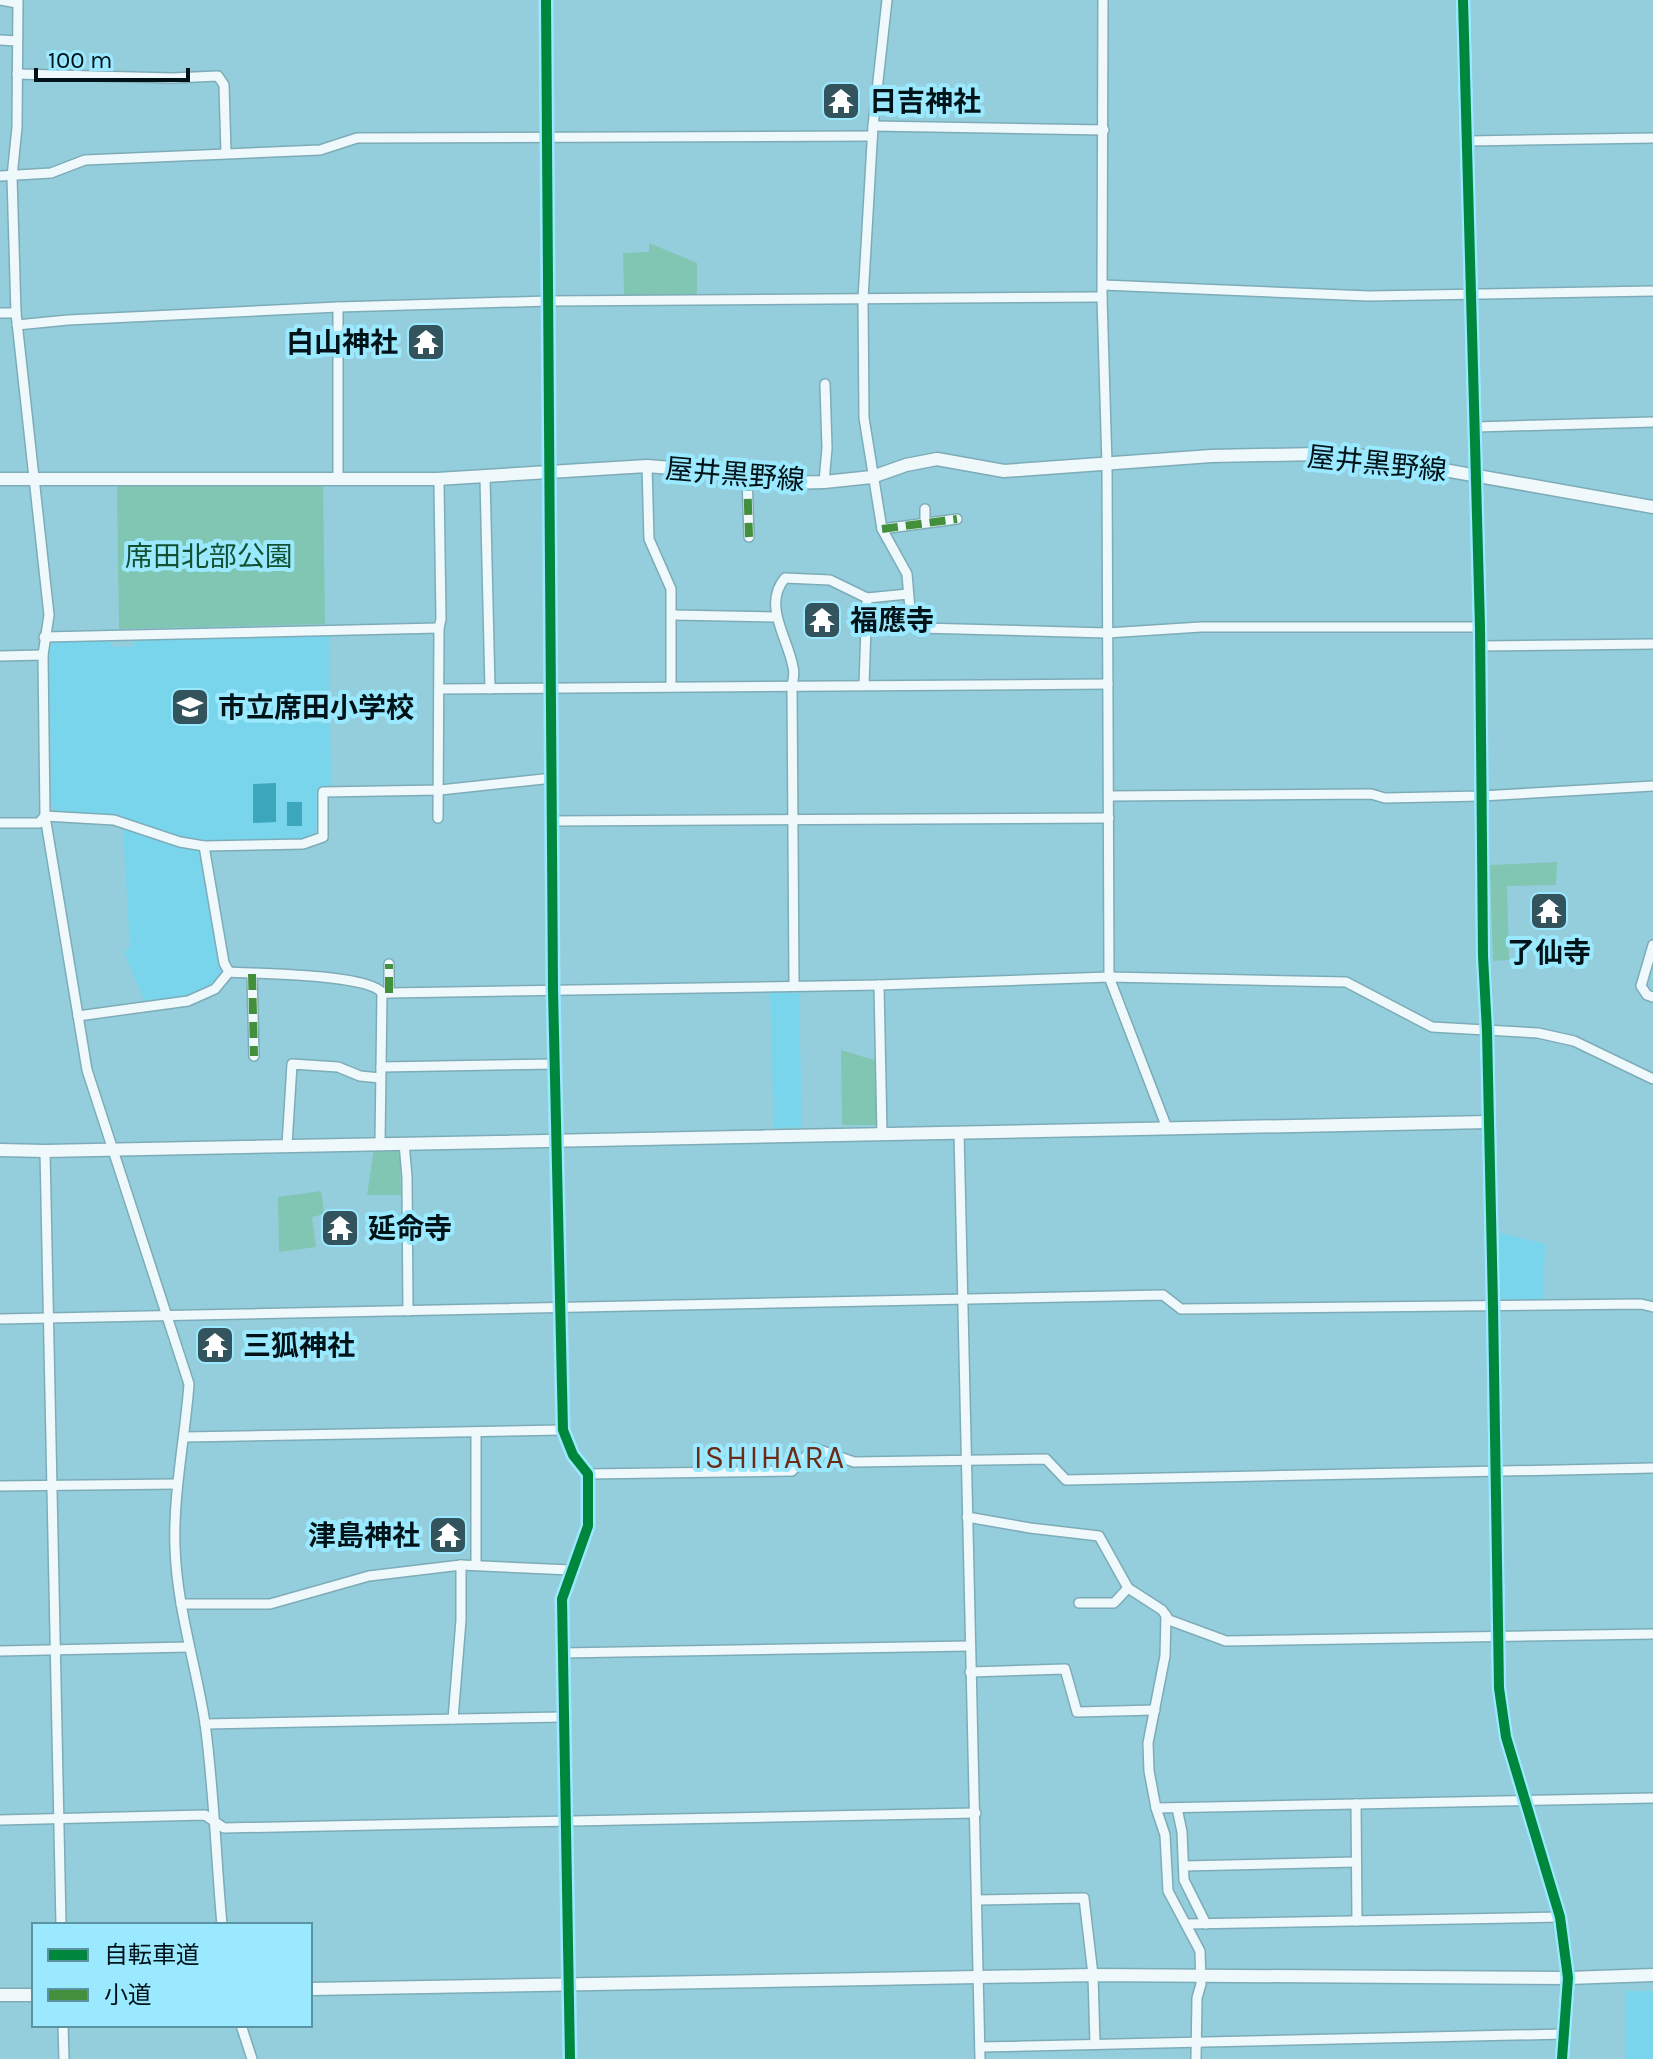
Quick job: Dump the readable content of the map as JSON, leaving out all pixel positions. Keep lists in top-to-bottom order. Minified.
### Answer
{"streets":{"street":["屋井黒野線"]},"districts":["ISHIHARA"],"parks":["席田北部公園"],"places":{"temple":["日吉神社","白山神社","福應寺","了仙寺","延命寺","三狐神社","津島神社"],"school or university":["市立席田小学校"]},"legend":["自転車道","小道"],"scale_bar":"100 m"}
